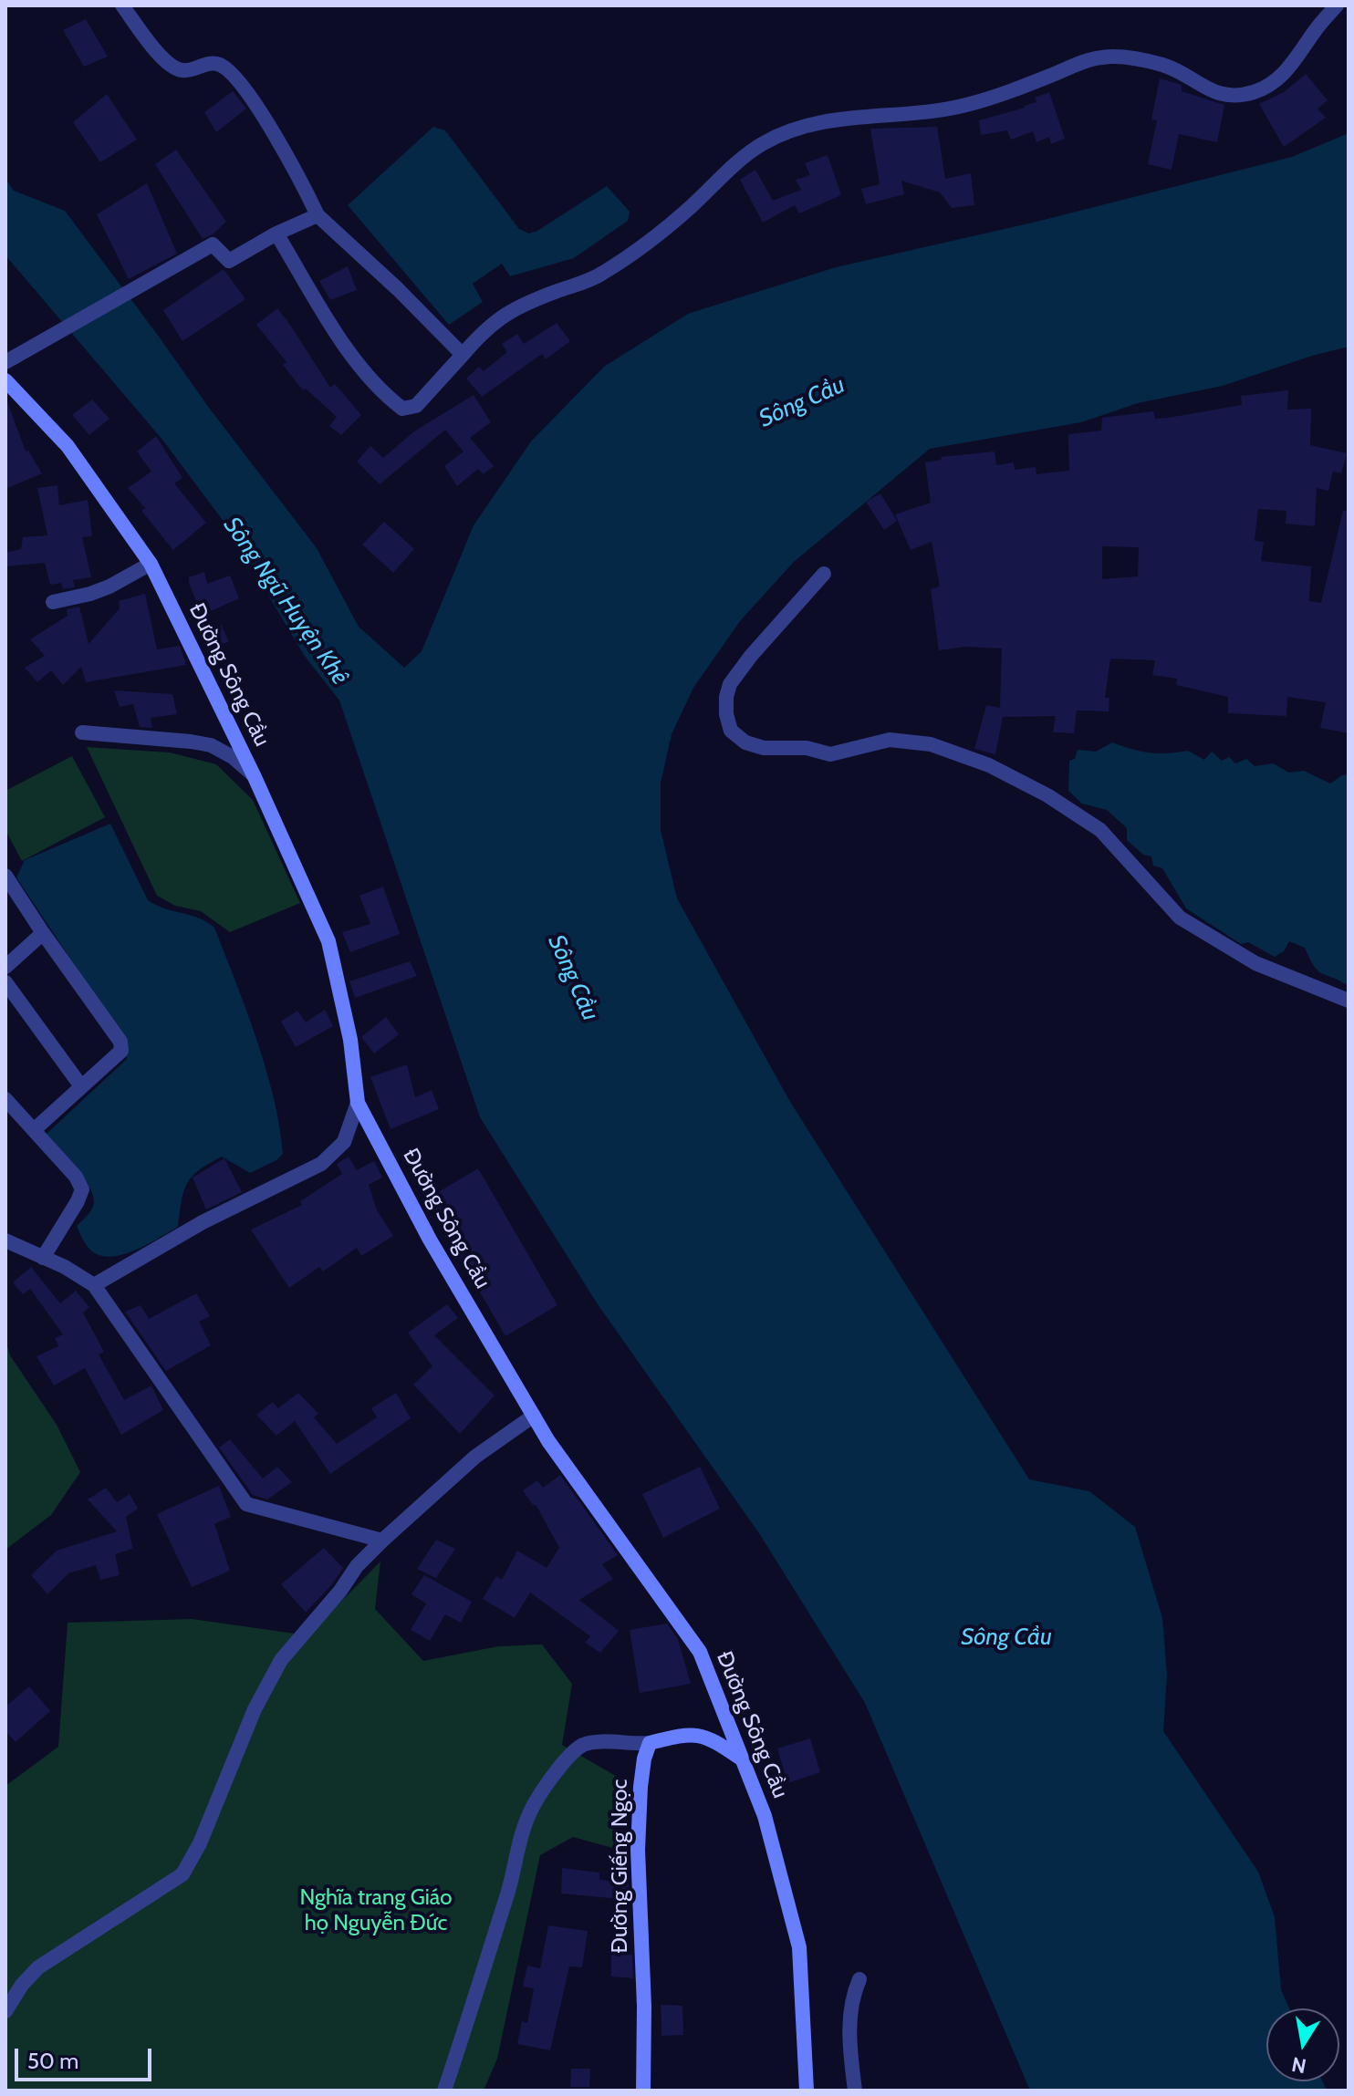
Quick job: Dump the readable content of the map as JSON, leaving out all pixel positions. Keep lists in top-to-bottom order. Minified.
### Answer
{"streets":{"main road":["Đường Sông Cầu","Đường Giếng Ngọc"]},"water":["Sông Cầu","Sông Ngũ Huyện Khê"],"parks":["Nghĩa trang Giáo họ Nguyễn Đức"],"scale_bar":"50 m","north":"bottom"}
